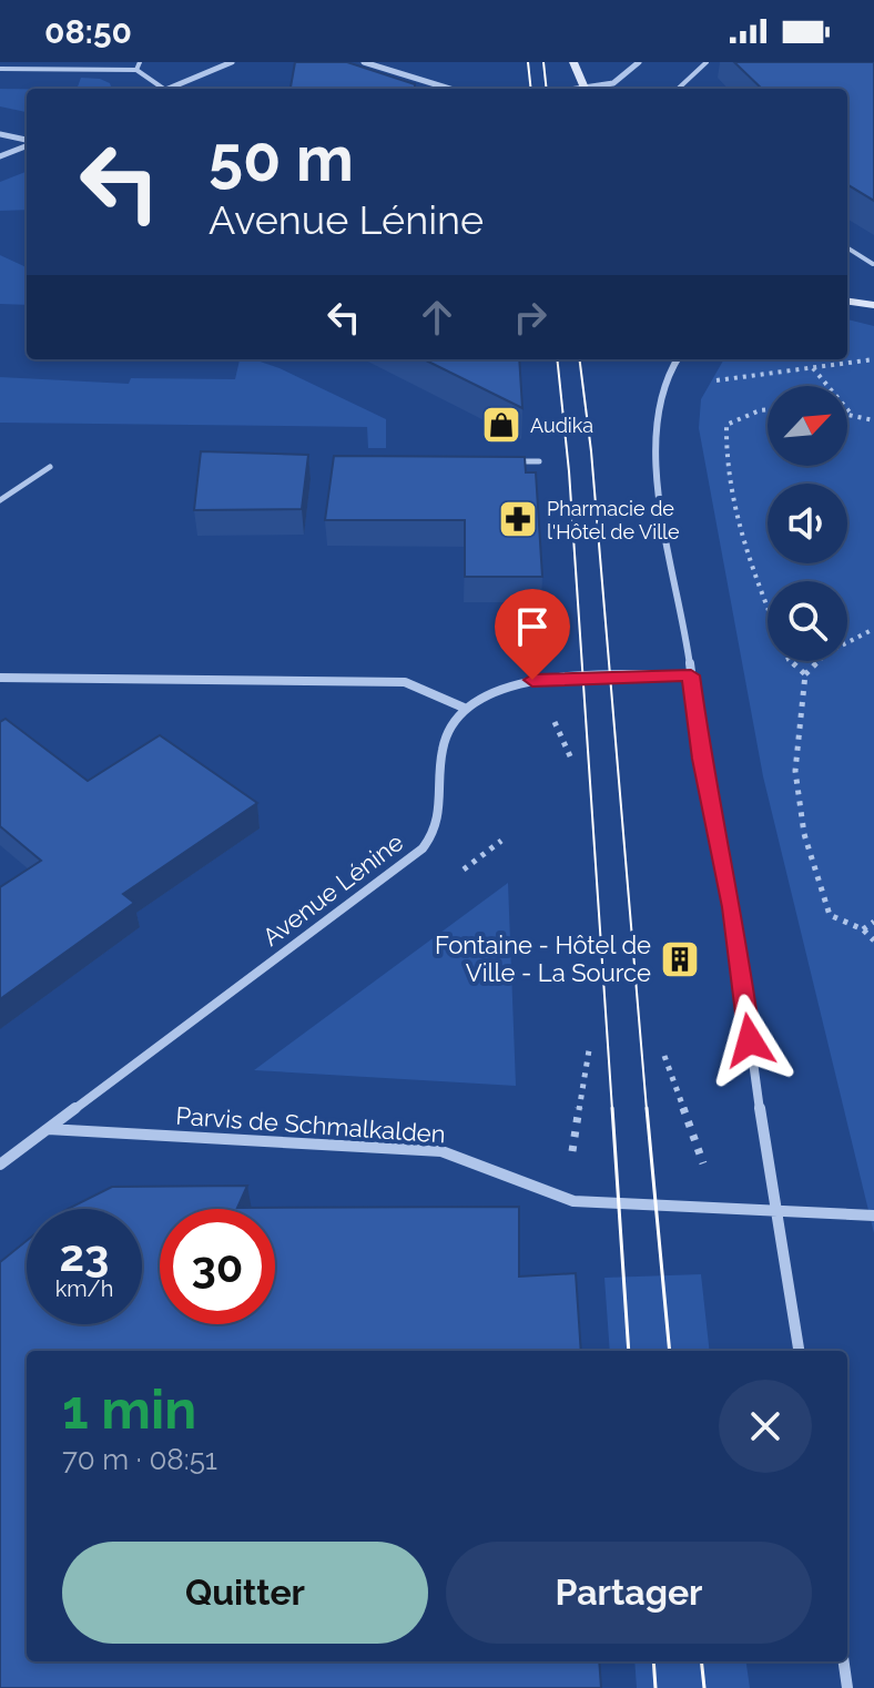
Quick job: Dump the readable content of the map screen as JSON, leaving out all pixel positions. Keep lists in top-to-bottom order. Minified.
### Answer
{"streets":{"street":["Avenue Lénine","Parvis de Schmalkalden"]},"crossings":[["Avenue Lénine","Parvis de Schmalkalden"]],"places":{"shop":["Audika"],"pharmacy":["Pharmacie de l'Hôtel de Ville"],"building":["Fontaine - Hôtel de Ville - La Source"]},"north":"top right","page":{"status":"08:50","turn":["50 m","Avenue Lénine"],"speed":"23 km/h","limit":"30","heading":["1 min","70 m · 08:51"],"buttons":["Quitter","Partager"]}}
